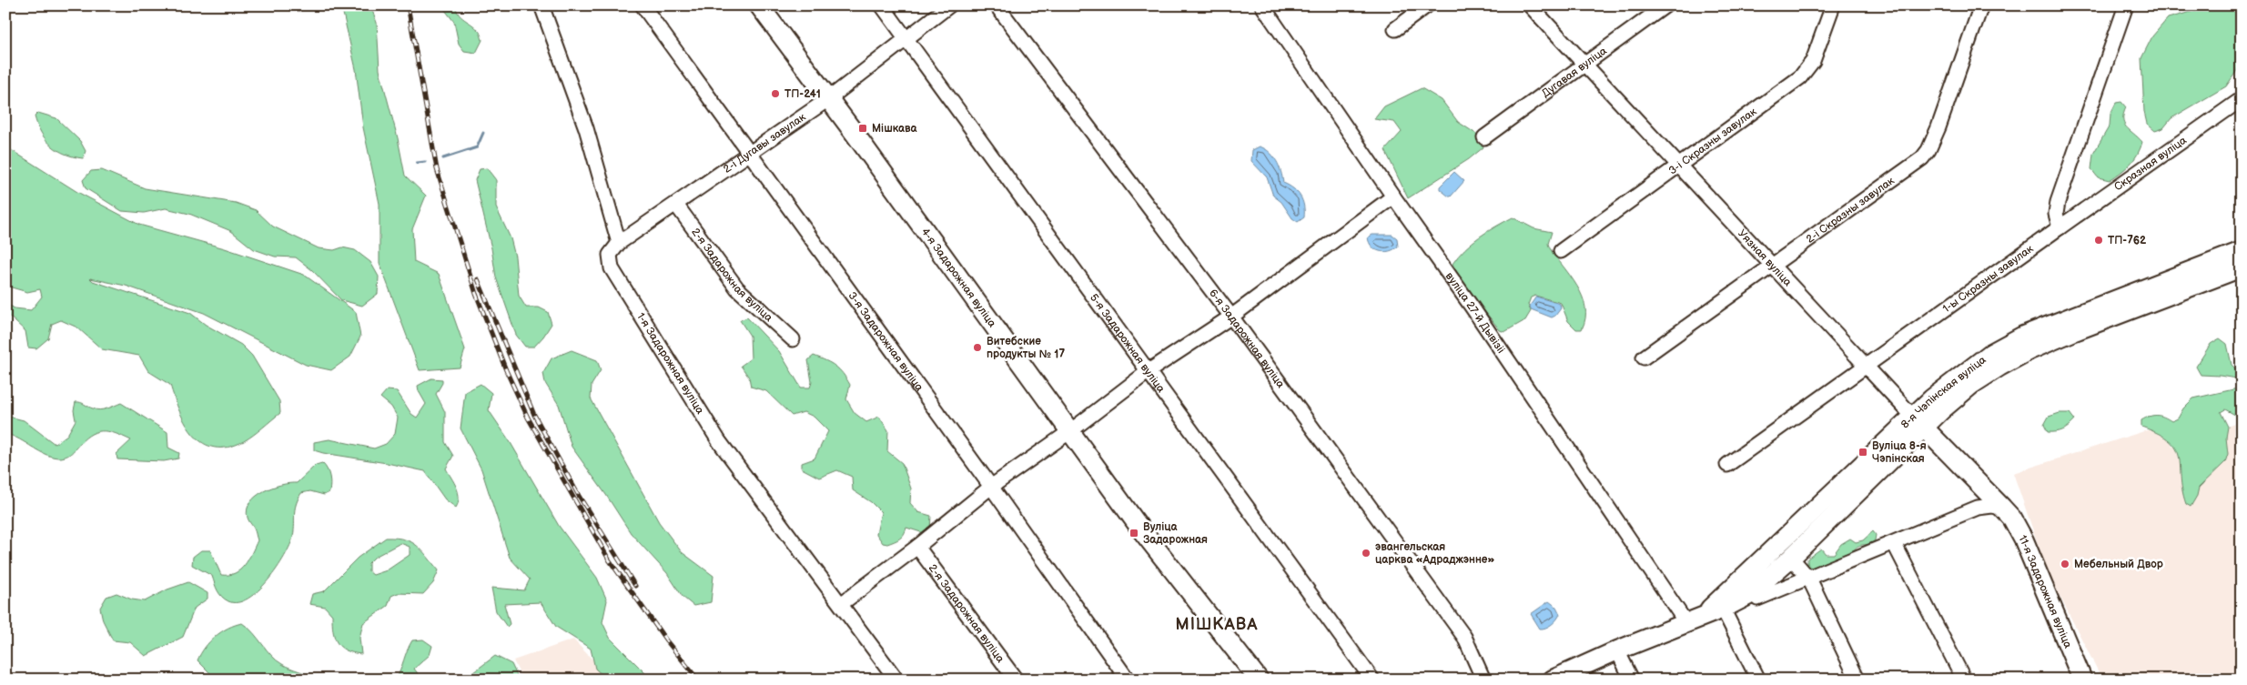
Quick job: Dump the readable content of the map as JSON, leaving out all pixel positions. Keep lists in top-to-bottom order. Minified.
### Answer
{"streets":{"main road":["Уязная вуліца","4-я Задарожная вуліца","8-я Чэпінская вуліца","11-я Задарожная вуліца"],"street":["Дугавая вуліца","3-і Скразны завулак","2-і Дугавы завулак","Скразная вуліца","2-і Скразны завулак","2-я Задарожная вуліца","1-ы Скразны завулак","вуліца 27-й Дывізіі","6-я Задарожная вуліца","3-я Задарожная вуліца","5-я Задарожная вуліца","1-я Задарожная вуліца"]},"crossings":[["Дугавая вуліца","Уязная вуліца"],["3-і Скразны завулак","Уязная вуліца"],["2-і Дугавы завулак","2-я Задарожная вуліца"],["2-і Дугавы завулак","4-я Задарожная вуліца"],["2-і Дугавы завулак","3-я Задарожная вуліца"],["2-і Дугавы завулак","5-я Задарожная вуліца"],["2-і Дугавы завулак","1-я Задарожная вуліца"],["Скразная вуліца","1-ы Скразны завулак"],["2-і Скразны завулак","Уязная вуліца"],["Уязная вуліца","1-ы Скразны завулак"],["Уязная вуліца","8-я Чэпінская вуліца"],["Уязная вуліца","11-я Задарожная вуліца"],["вуліца 27-й Дывізіі","8-я Чэпінская вуліца"],["8-я Чэпінская вуліца","11-я Задарожная вуліца"]],"districts":["МІШКАВА"],"places":{"other":["ТП-241","ТП-762","Витебские продукты № 17","эвангельская царква «Адраджэнне»","Мебельный Двор"],"transit":["Мішкава","Вуліца 8-я Чэпінская","Вуліца Задарожная"]}}
